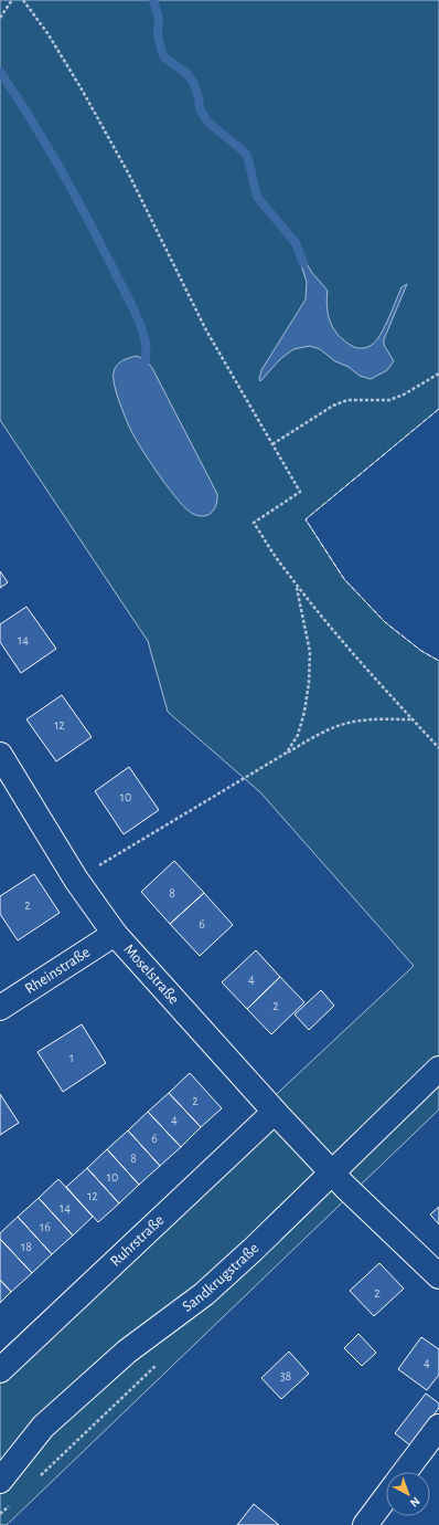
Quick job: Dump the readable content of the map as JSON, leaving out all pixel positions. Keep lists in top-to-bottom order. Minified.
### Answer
{"streets":{"street":["Rheinstraße","Moselstraße","Ruhrstraße","Sandkrugstraße"]},"crossings":[["Rheinstraße","Moselstraße"],["Moselstraße","Ruhrstraße"],["Moselstraße","Sandkrugstraße"]],"house_numbers":["14","12","10","8","2","6","4","2","1","2","4","6","8","10","12","14","16","18","2","4","38"],"north":"bottom right"}
